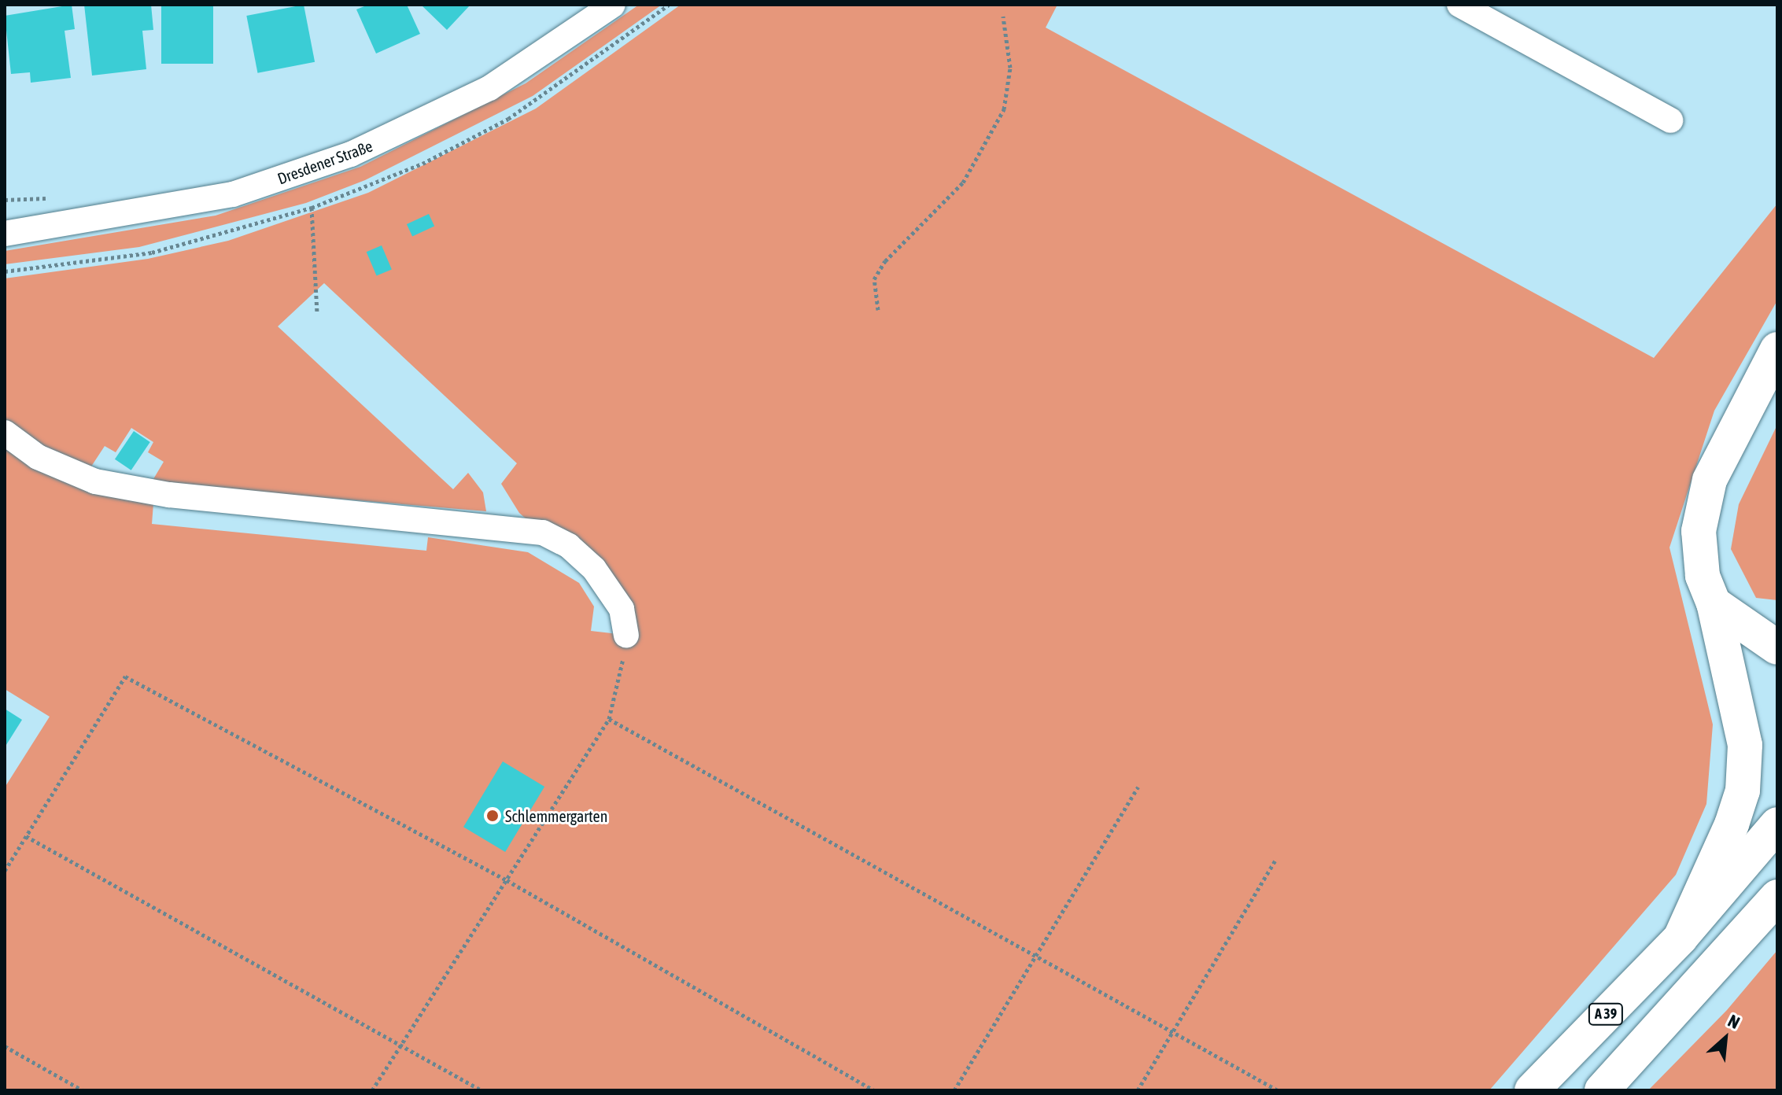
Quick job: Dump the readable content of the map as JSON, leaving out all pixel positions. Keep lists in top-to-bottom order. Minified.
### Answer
{"streets":{"highway":["A 39"],"street":["Dresdener Straße"]},"places":["Schlemmergarten"],"north":"top right"}
